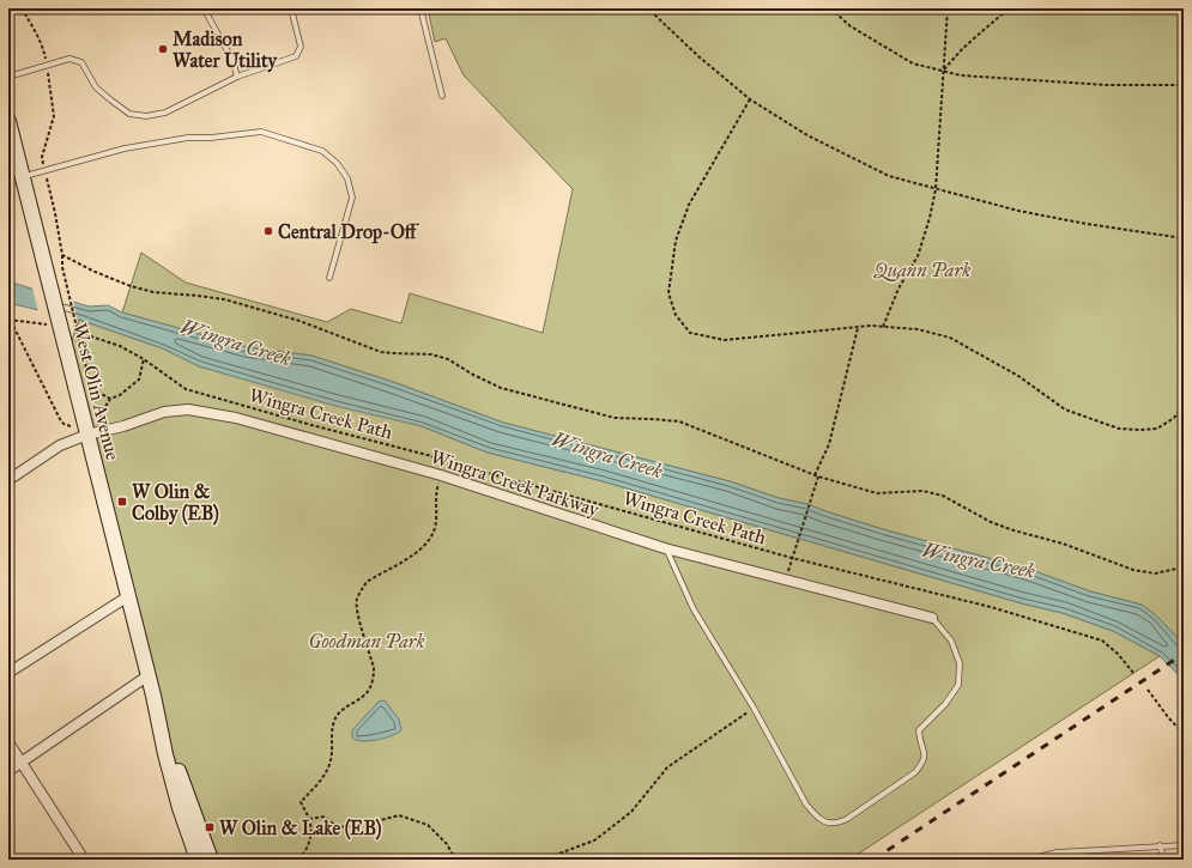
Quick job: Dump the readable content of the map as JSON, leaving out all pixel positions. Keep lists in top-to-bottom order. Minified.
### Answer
{"streets":{"street":["West Olin Avenue","Wingra Creek Parkway"],"path":["Wingra Creek Path"]},"crossings":[["West Olin Avenue","Wingra Creek Parkway"]],"water":["Wingra Creek"],"parks":["Quann Park","Goodman Park"],"places":{"other":["Madison Water Utility","Central Drop-Off"],"transit":["W Olin & Colby (EB)","W Olin & Lake (EB)"]}}
